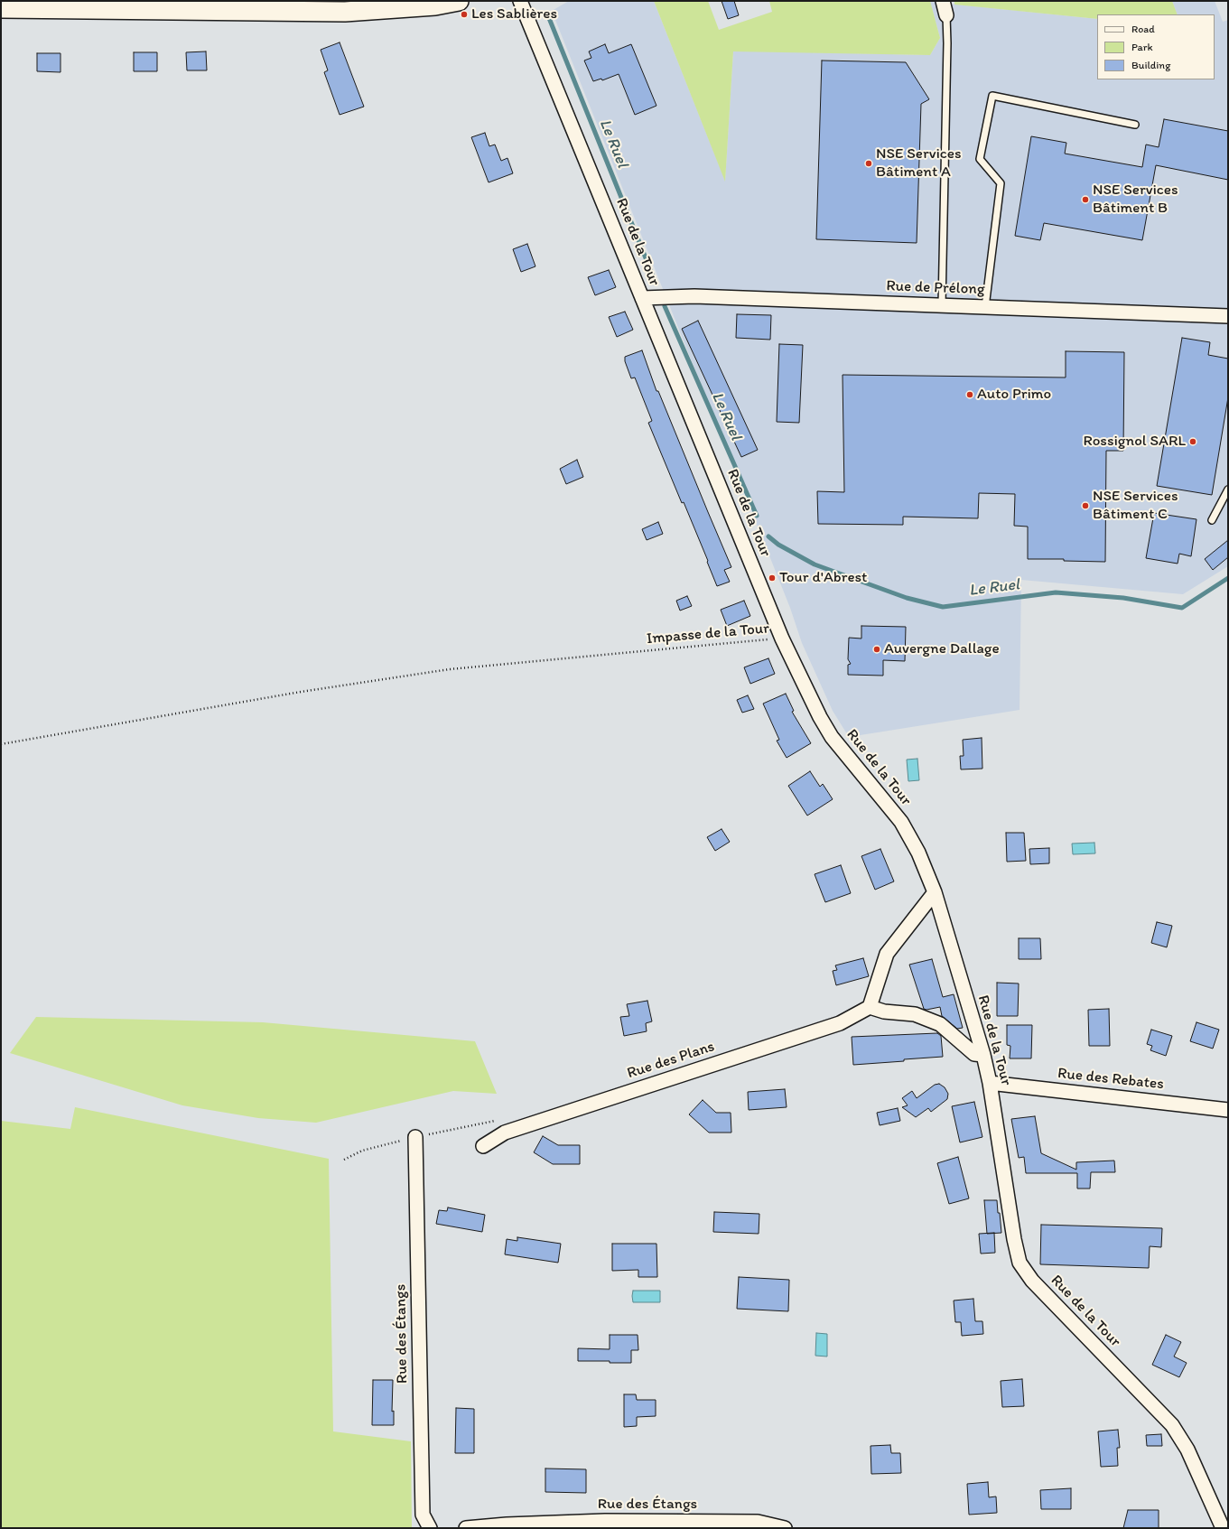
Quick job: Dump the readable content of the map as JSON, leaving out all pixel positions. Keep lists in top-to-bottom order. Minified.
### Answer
{"streets":{"street":["Rue de la Tour","Rue de Prélong","Rue des Plans","Rue des Rebates","Rue des Étangs"],"path":["Impasse de la Tour"]},"crossings":[["Rue de la Tour","Rue de Prélong"],["Rue de la Tour","Impasse de la Tour"],["Rue de la Tour","Rue des Rebates"]],"water":["Le Ruel"],"places":["Les Sablières","NSE Services Bâtiment A","NSE Services Bâtiment B","Auto Primo","Rossignol SARL","NSE Services Bâtiment C","Tour d'Abrest","Auvergne Dallage"],"legend":["Road","Park","Building"]}
